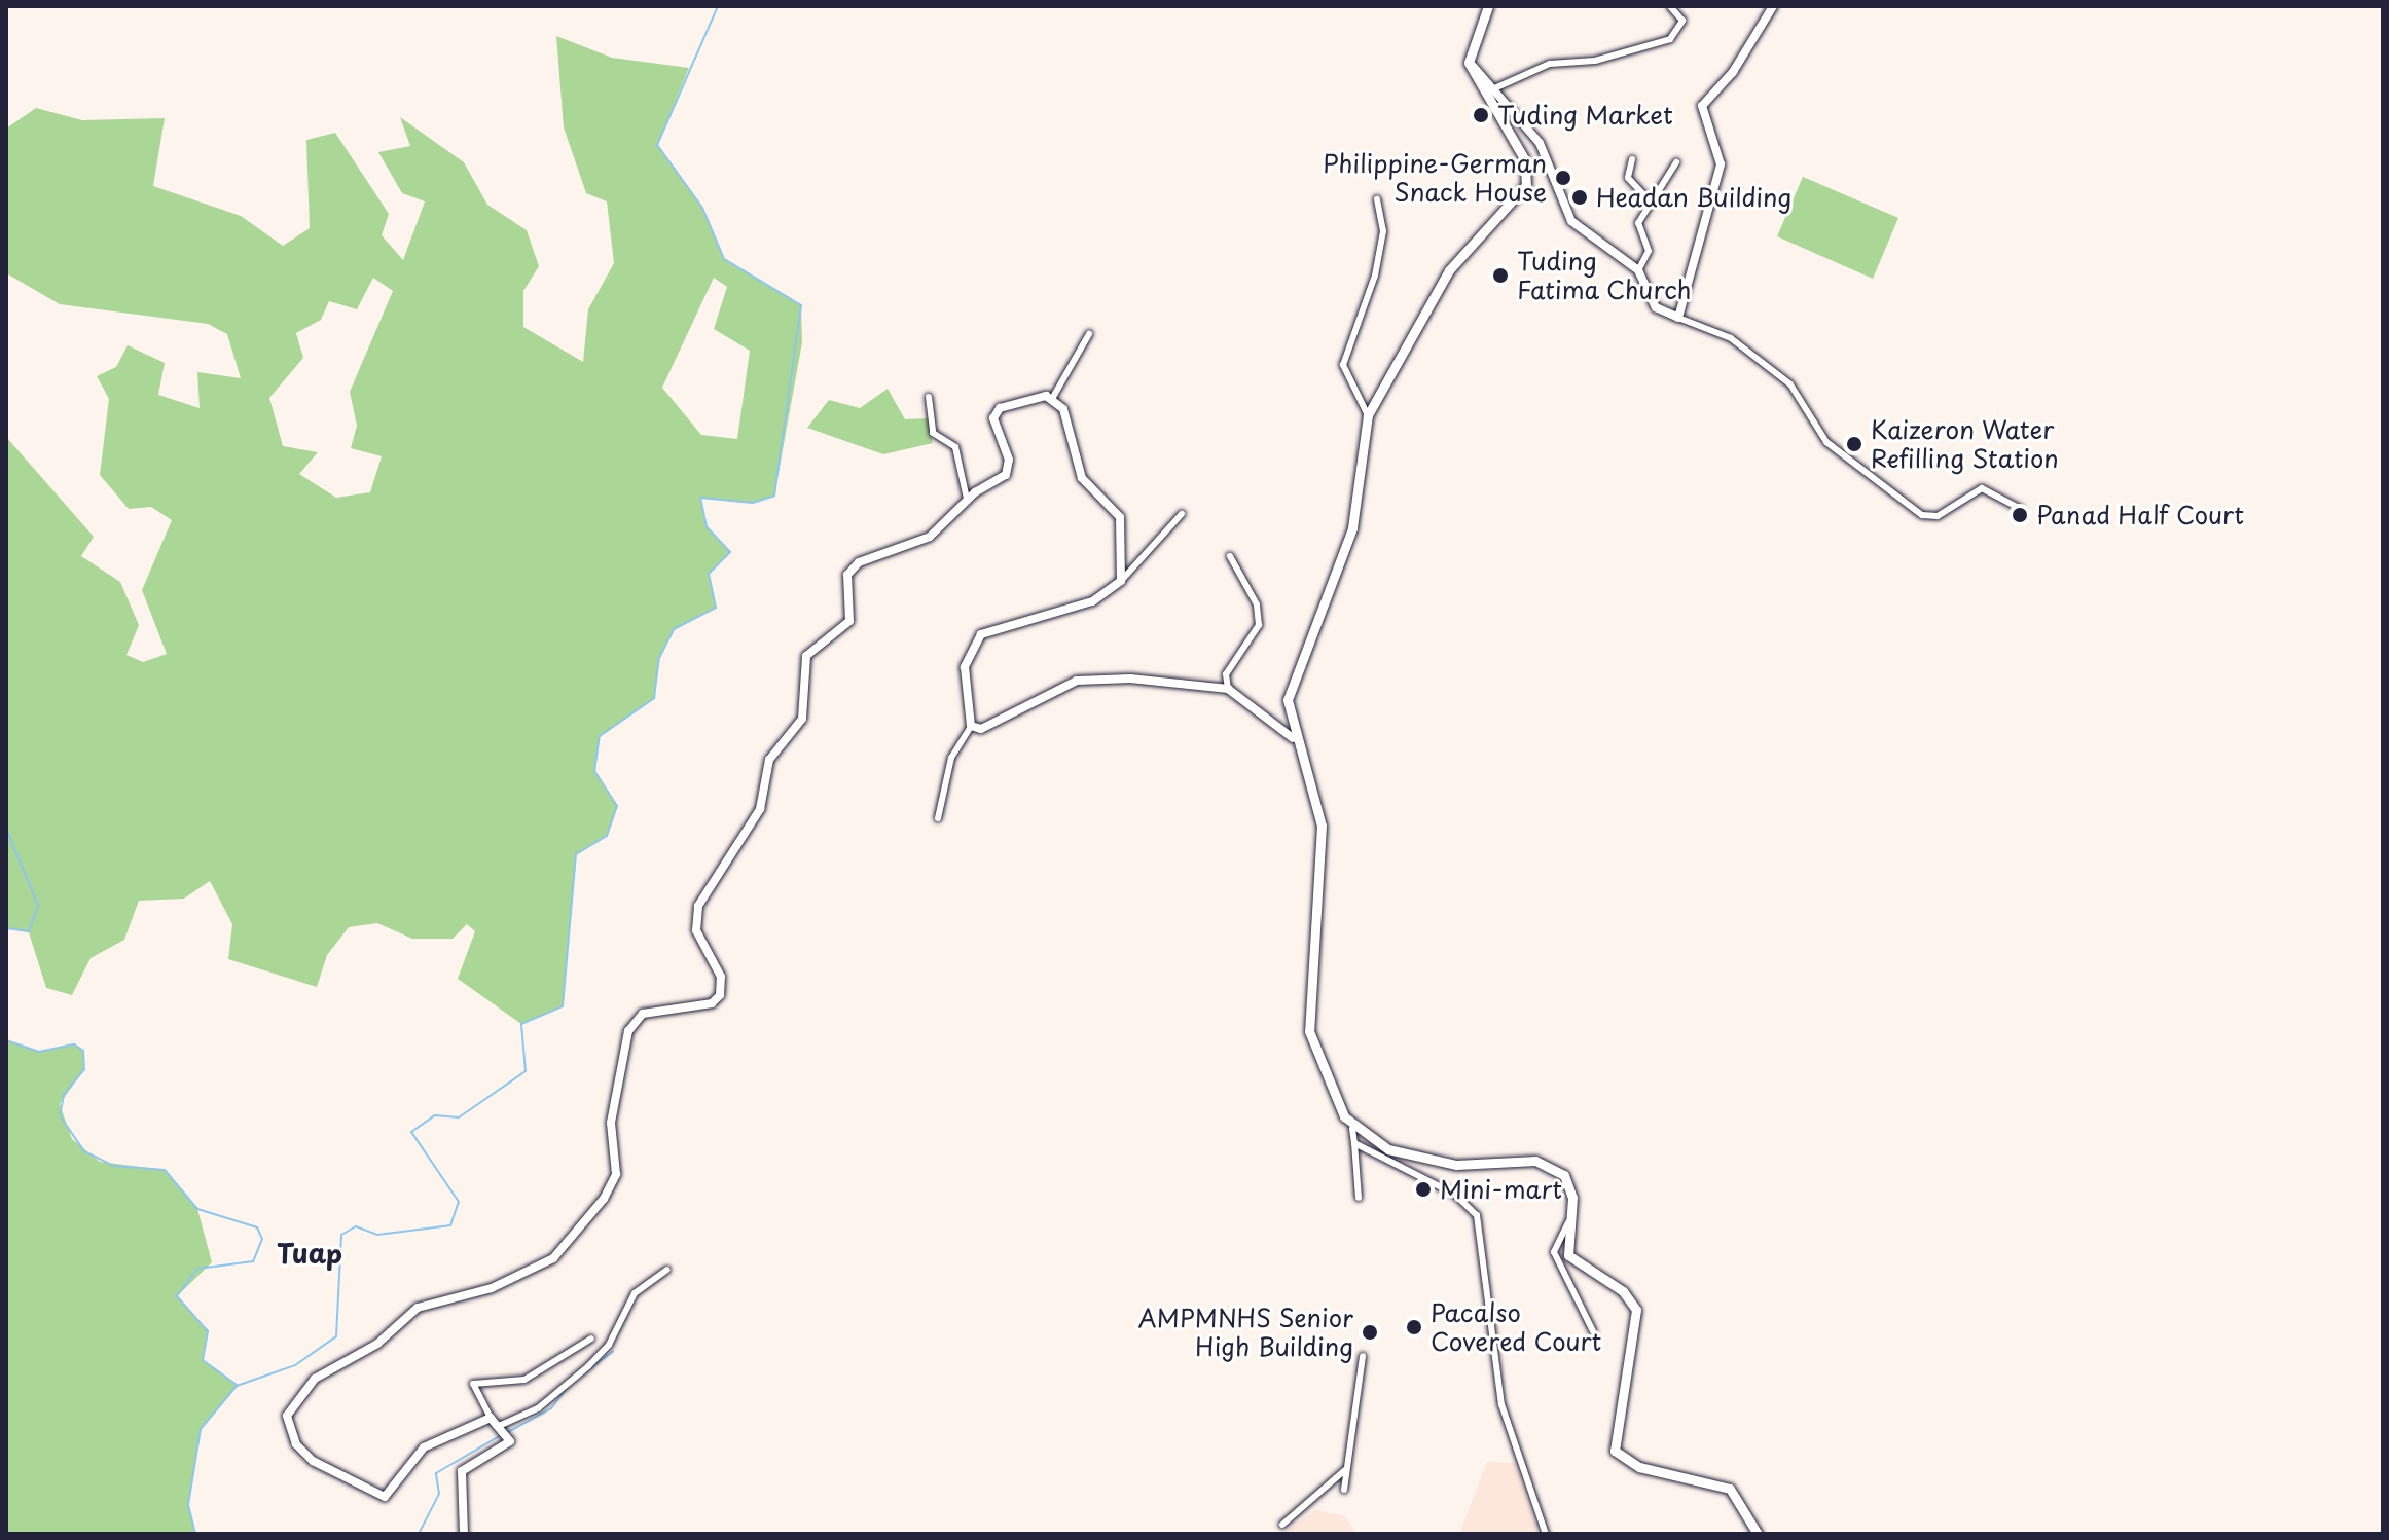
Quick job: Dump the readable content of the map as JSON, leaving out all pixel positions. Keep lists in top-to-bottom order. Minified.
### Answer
{"districts":["Tuap"],"places":["Tuding Market","Philippine-German Snack House","Headan Building","Tuding Fatima Church","Kaizeron Water Refilling Station","Panad Half Court","Mini-mart","Pacalso Covered Court","AMPMNHS Senior High Building"]}
